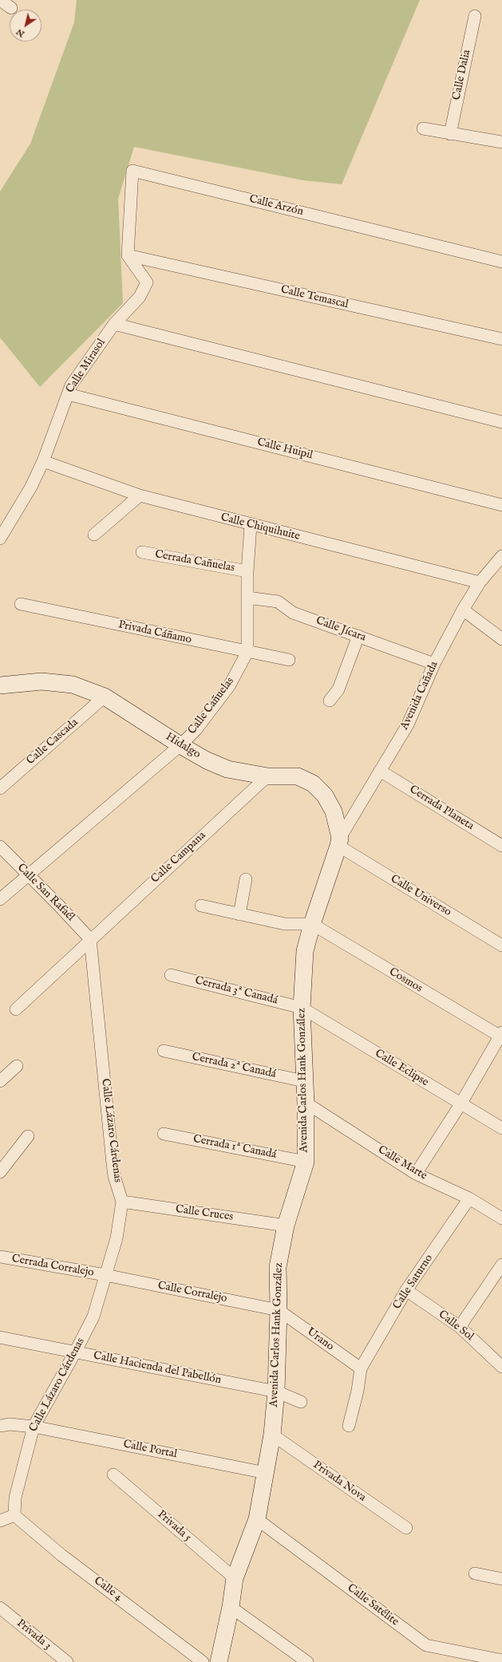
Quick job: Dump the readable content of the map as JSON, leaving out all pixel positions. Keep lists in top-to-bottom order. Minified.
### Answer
{"streets":{"street":["Calle Dalia","Calle Arzón","Calle Temascal","Calle Mirasol","Calle Huipil","Calle Chiquihuite","Cerrada Cañuelas","Calle Jícara","Privada Cáñamo","Avenida Cañada","Calle Cañuelas","Calle Cascada","Hidalgo","Cerrada Planeta","Calle Campana","Calle San Rafaél","Calle Universo","Cosmos","Cerrada 3ª Canadá","Cerrada 2ª Canadá","Calle Eclipse","Avenida Carlos Hank González","Calle Lázaro Cárdenas","Cerrada 1ª Canadá","Calle Marte","Calle Cruces","Cerrada Corralejo","Calle Saturno","Calle Corralejo","Calle Sol","Urano","Calle Hacienda del Pabellón","Calle Portal","Privada Nova","Privada 5","Calle 4","Calle Satélite","Privada 3"]},"crossings":[["Calle Arzón","Calle Temascal"],["Calle Arzón","Calle Mirasol"],["Calle Temascal","Calle Mirasol"],["Calle Mirasol","Calle Huipil"],["Calle Mirasol","Calle Chiquihuite"],["Calle Chiquihuite","Avenida Cañada"],["Calle Chiquihuite","Calle Cañuelas"],["Cerrada Cañuelas","Calle Cañuelas"],["Calle Jícara","Avenida Cañada"],["Calle Jícara","Calle Cañuelas"],["Privada Cáñamo","Calle Cañuelas"],["Avenida Cañada","Hidalgo"],["Avenida Cañada","Cerrada Planeta"],["Avenida Cañada","Calle Universo"],["Avenida Cañada","Avenida Carlos Hank González"],["Calle Cañuelas","Hidalgo"],["Calle Cañuelas","Calle San Rafaél"],["Calle Cascada","Hidalgo"],["Hidalgo","Calle Campana"],["Hidalgo","Calle Universo"],["Hidalgo","Avenida Carlos Hank González"],["Calle Campana","Calle San Rafaél"],["Calle Campana","Calle Lázaro Cárdenas"],["Calle San Rafaél","Calle Lázaro Cárdenas"],["Calle Universo","Avenida Carlos Hank González"],["Cosmos","Avenida Carlos Hank González"],["Cerrada 3ª Canadá","Calle Eclipse"],["Cerrada 3ª Canadá","Avenida Carlos Hank González"],["Cerrada 2ª Canadá","Avenida Carlos Hank González"],["Calle Eclipse","Avenida Carlos Hank González"],["Avenida Carlos Hank González","Cerrada 1ª Canadá"],["Avenida Carlos Hank González","Calle Marte"],["Avenida Carlos Hank González","Calle Cruces"],["Avenida Carlos Hank González","Calle Corralejo"],["Avenida Carlos Hank González","Urano"],["Avenida Carlos Hank González","Calle Hacienda del Pabellón"],["Avenida Carlos Hank González","Calle Portal"],["Avenida Carlos Hank González","Privada Nova"],["Avenida Carlos Hank González","Privada 5"],["Avenida Carlos Hank González","Calle Satélite"],["Calle Lázaro Cárdenas","Calle Cruces"],["Calle Lázaro Cárdenas","Cerrada Corralejo"],["Calle Lázaro Cárdenas","Calle Corralejo"],["Calle Lázaro Cárdenas","Calle Hacienda del Pabellón"],["Calle Lázaro Cárdenas","Calle Portal"],["Calle Lázaro Cárdenas","Calle 4"],["Calle Marte","Calle Saturno"],["Cerrada Corralejo","Calle Corralejo"],["Calle Saturno","Calle Sol"],["Calle Saturno","Urano"],["Calle Corralejo","Urano"]],"north":"bottom left"}
